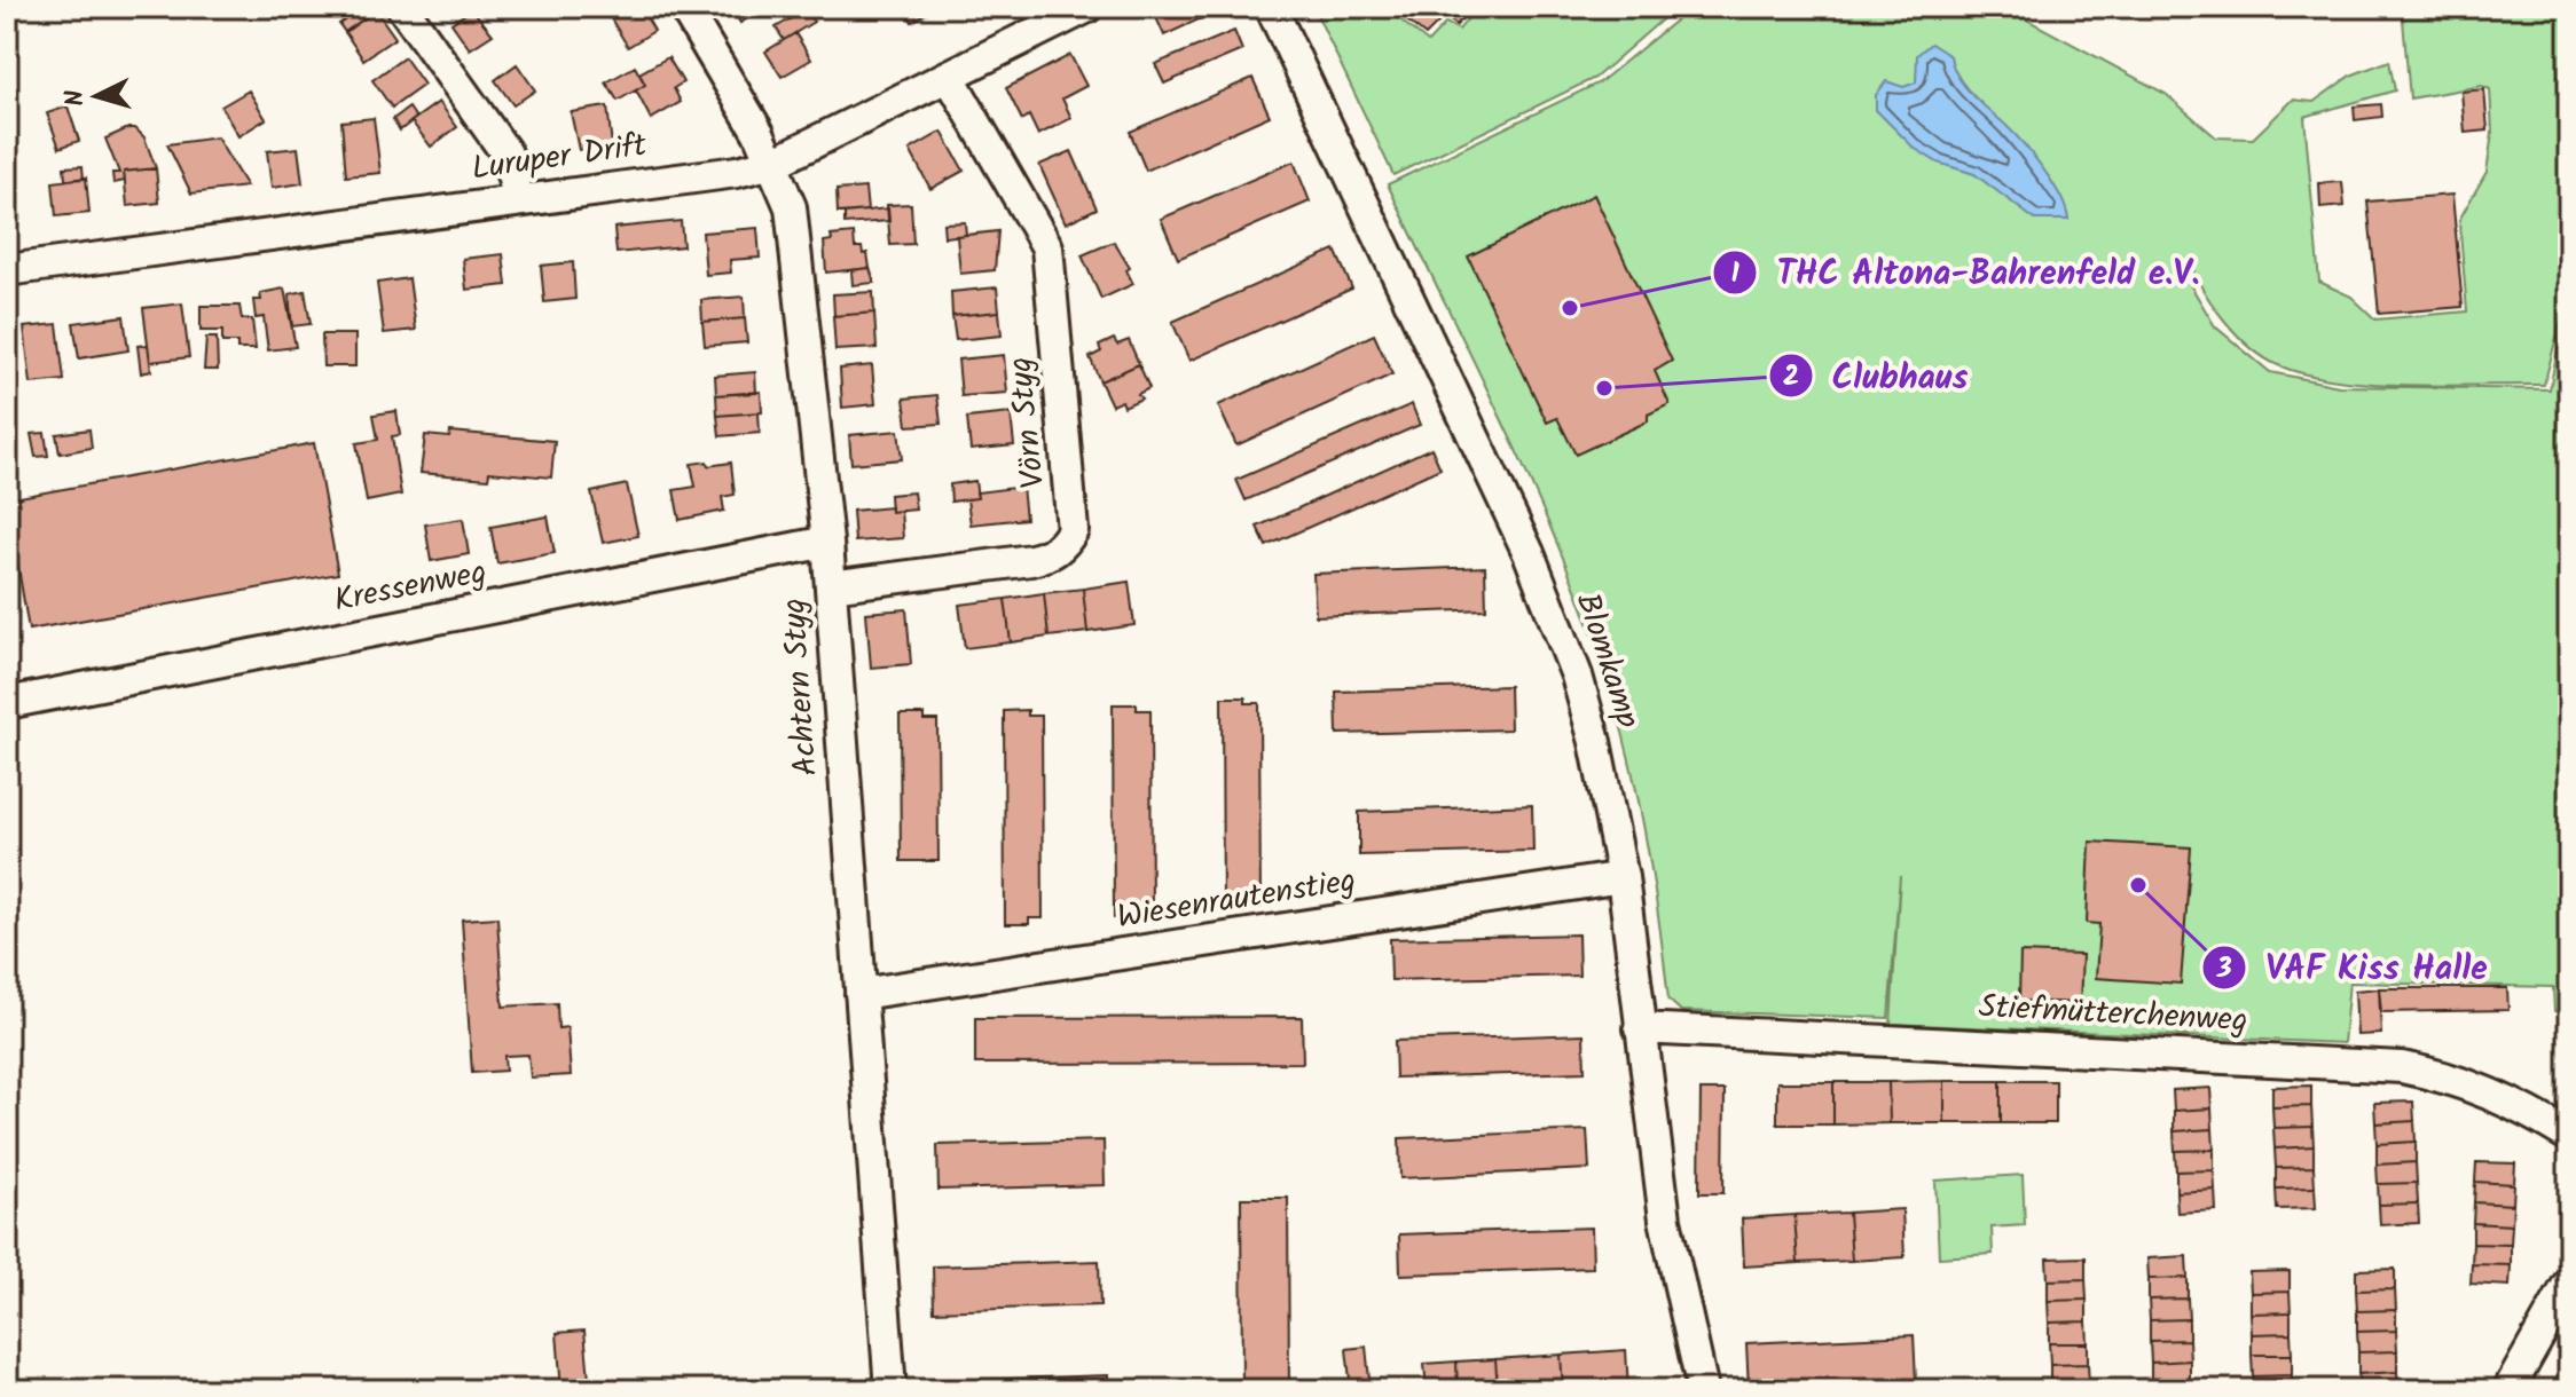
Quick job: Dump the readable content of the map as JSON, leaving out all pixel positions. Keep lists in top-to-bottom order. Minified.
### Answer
{"streets":{"street":["Luruper Drift","Vörn Styg","Kressenweg","Blomkamp","Achtern Styg","Wiesenrautenstieg","Stiefmütterchenweg"]},"crossings":[["Luruper Drift","Vörn Styg"],["Luruper Drift","Achtern Styg"],["Vörn Styg","Achtern Styg"],["Kressenweg","Achtern Styg"],["Blomkamp","Wiesenrautenstieg"],["Blomkamp","Stiefmütterchenweg"],["Achtern Styg","Wiesenrautenstieg"]],"places":["THC Altona-Bahrenfeld e.V.","Clubhaus","VAF Kiss Halle"],"north":"left"}
